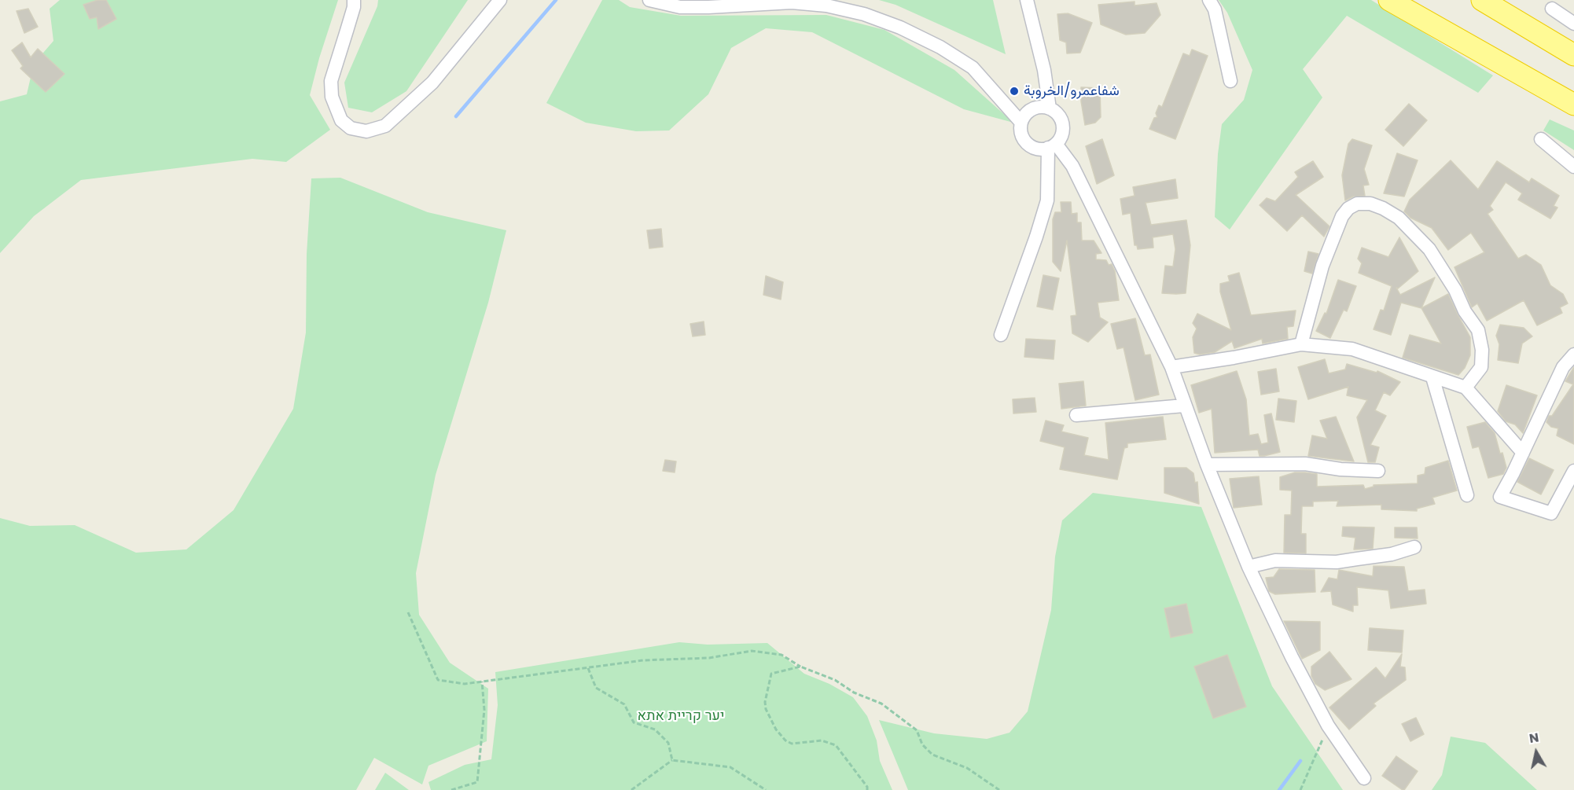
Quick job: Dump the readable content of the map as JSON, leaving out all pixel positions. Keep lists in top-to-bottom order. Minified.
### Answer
{"parks":["יער קריית אתא"],"places":["شفاعمرو/الخروبة"],"north":"top"}
